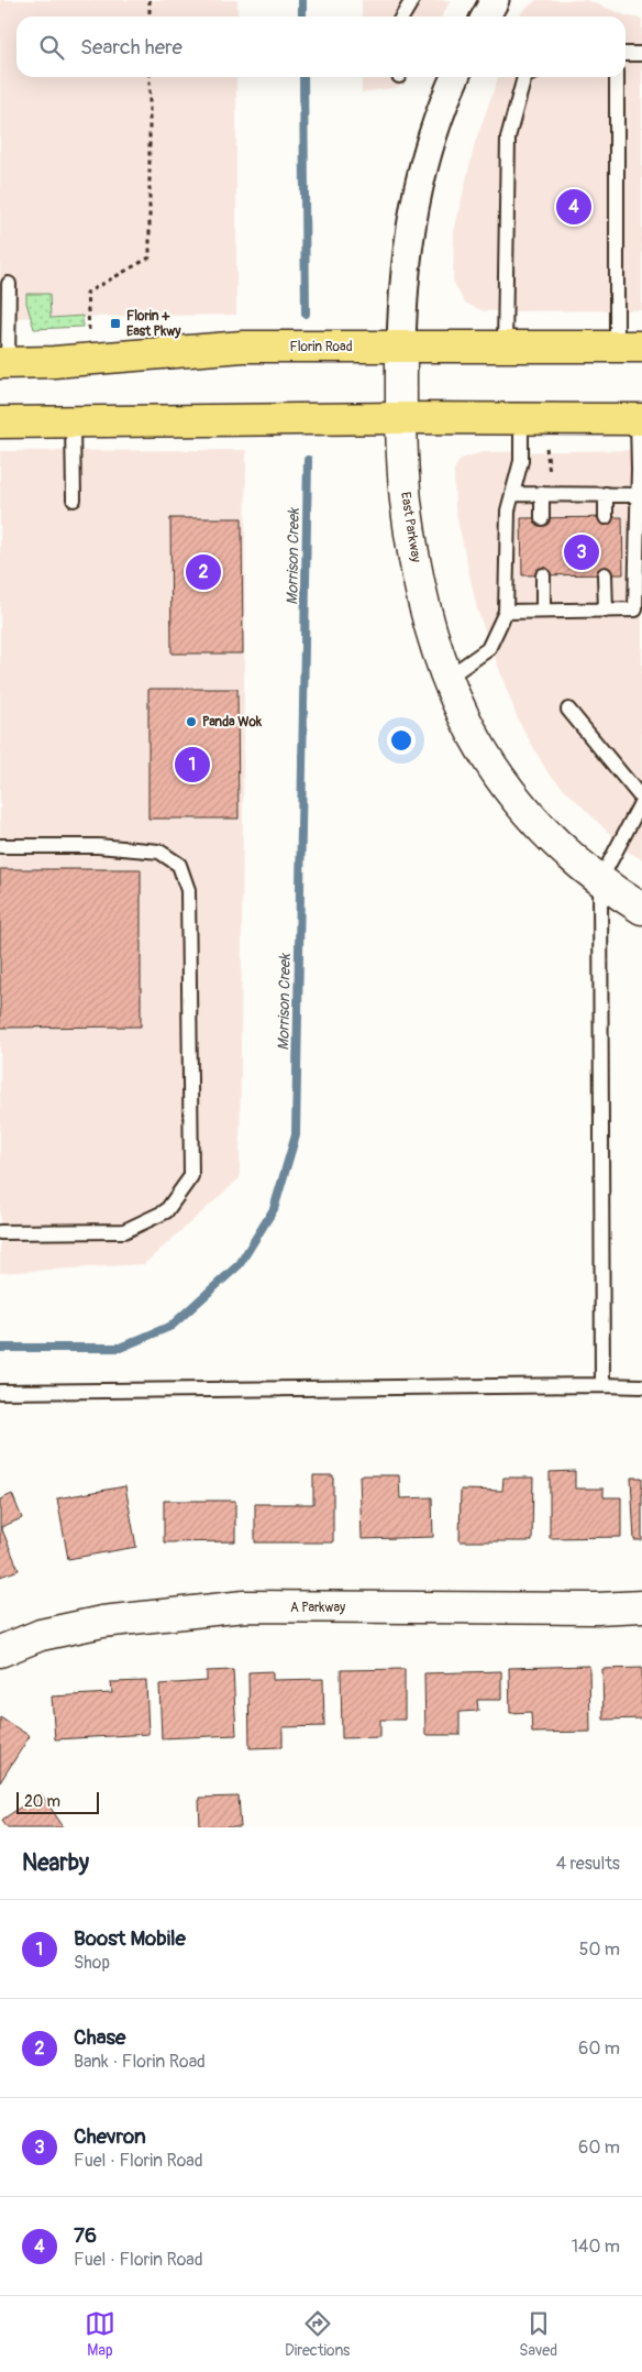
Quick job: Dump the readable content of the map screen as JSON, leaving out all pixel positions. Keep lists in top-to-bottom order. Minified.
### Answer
{"streets":{"main road":["Florin Road"],"street":["East Parkway","A Parkway"]},"crossings":[["Florin Road","East Parkway"]],"water":["Morrison Creek"],"places":{"transit":["Florin + East Pkwy"],"other":["Panda Wok"]},"scale_bar":"20 m","page":{"search":"Search here","pins":["4","3","2","1"],"scale":"20 m","heading":["Nearby","4 results"],"list":[{"mark":"1","name":"Boost Mobile","note":"Shop","value":"50 m"},{"mark":"2","name":"Chase","note":"Bank · Florin Road","value":"60 m"},{"mark":"3","name":"Chevron","note":"Fuel · Florin Road","value":"60 m"},{"mark":"4","name":"76","note":"Fuel · Florin Road","value":"140 m"}],"nav":["Map","Directions","Saved"]}}
